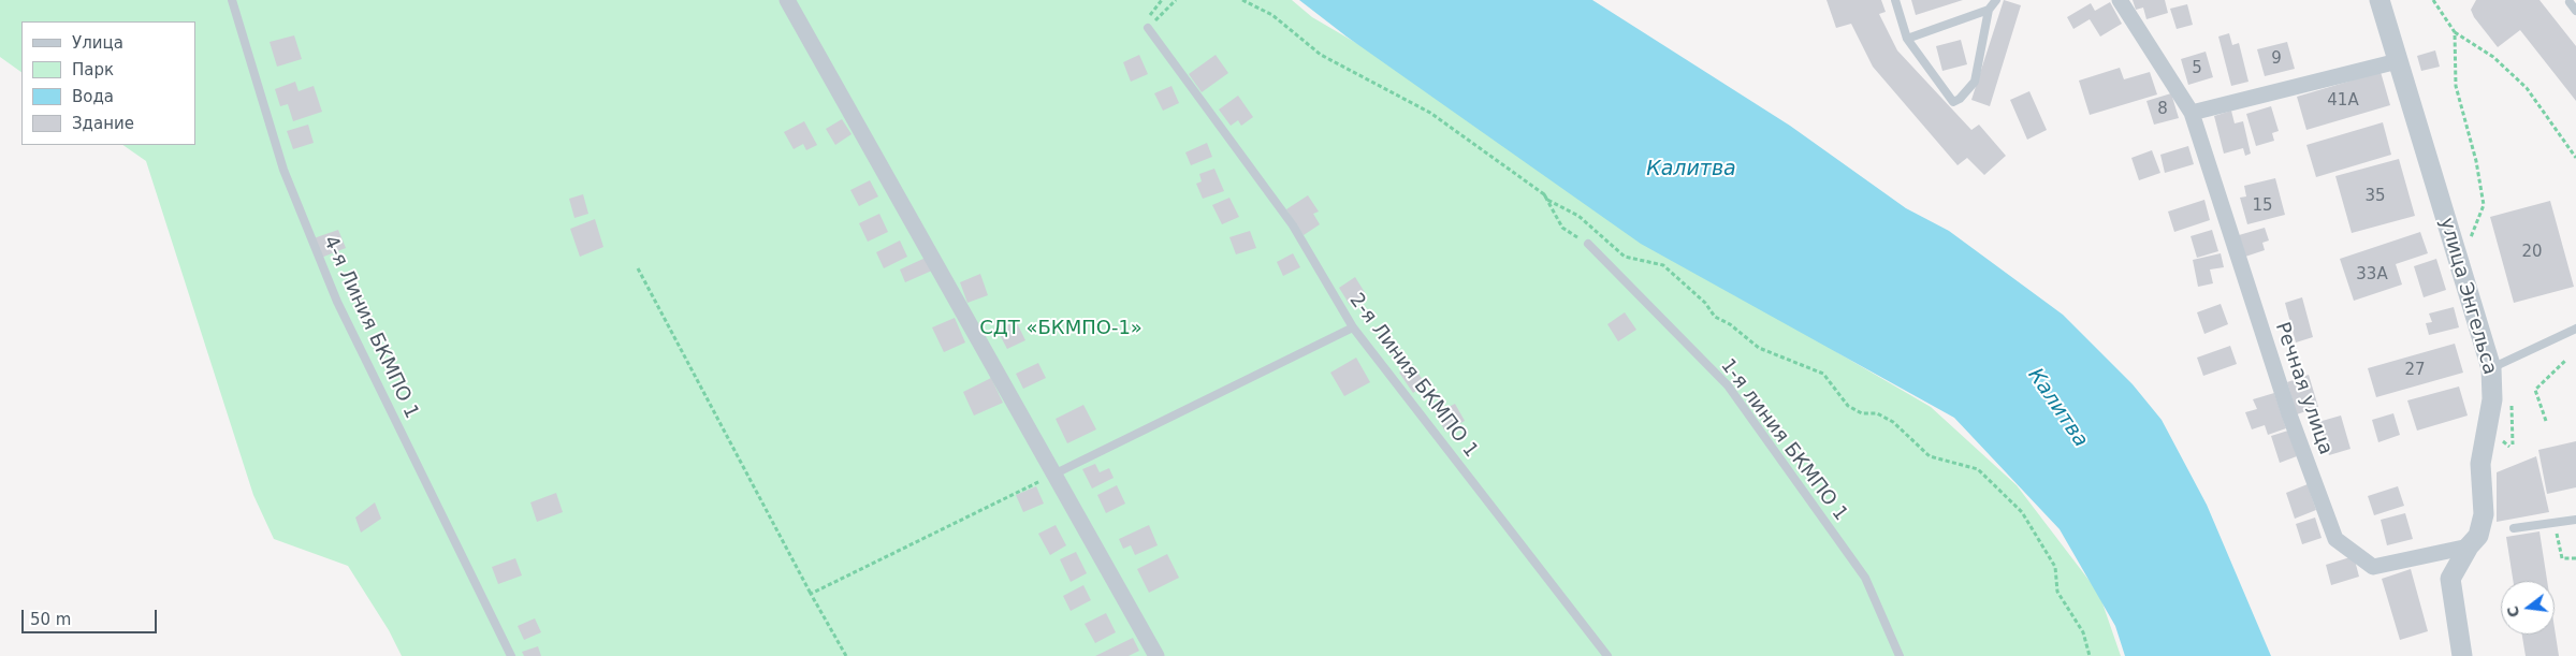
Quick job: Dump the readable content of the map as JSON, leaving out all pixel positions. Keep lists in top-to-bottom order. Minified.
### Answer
{"streets":{"street":["улица Энгельса","Речная улица"],"lane":["4-я Линия БКМПО 1","2-я Линия БКМПО 1","1-я линия БКМПО 1"]},"crossings":[["улица Энгельса","Речная улица"]],"water":["Калитва"],"parks":["СДТ «БКМПО-1»"],"house_numbers":["9","5","41А","8","35","15","20","33А","27"],"legend":["Улица","Парк","Вода","Здание"],"scale_bar":"50 m","north":"left"}
